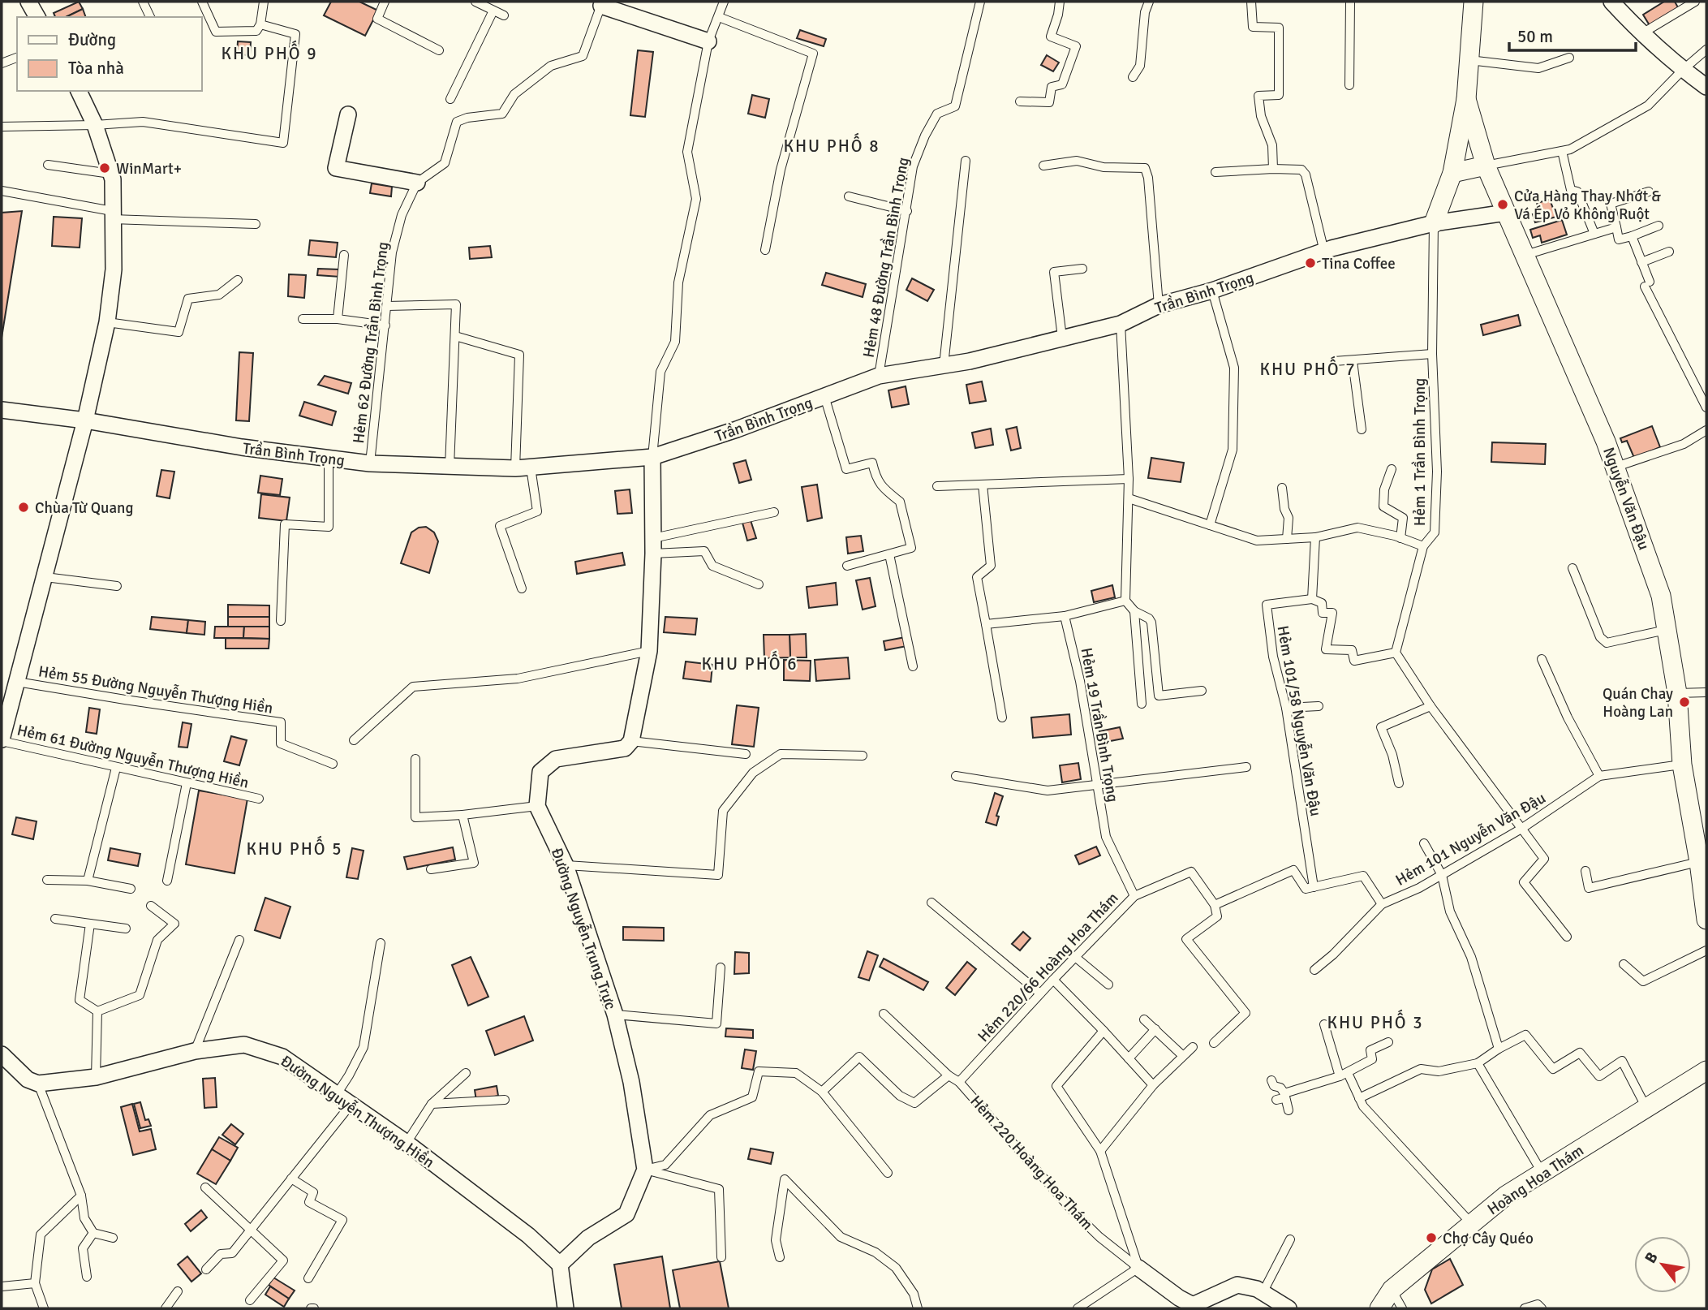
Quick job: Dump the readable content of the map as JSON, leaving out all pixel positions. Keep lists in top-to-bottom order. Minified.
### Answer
{"streets":{"street":["Trần Bình Trọng","Nguyễn Văn Đậu","Đường Nguyễn Trung Trực","Đường Nguyễn Thượng Hiền","Hẻm 220 Hoàng Hoa Thám","Hoàng Hoa Thám"],"lane":["Hẻm 48 Đường Trần Bình Trọng","Hẻm 62 Đường Trần Bình Trọng","Hẻm 1 Trần Bình Trọng","Hẻm 55 Đường Nguyễn Thượng Hiền","Hẻm 101/58 Nguyễn Văn Đậu","Hẻm 19 Trần Bình Trọng","Hẻm 61 Đường Nguyễn Thượng Hiền","Hẻm 101 Nguyễn Văn Đậu","Hẻm 220/66 Hoàng Hoa Thám"]},"crossings":[["Hẻm 48 Đường Trần Bình Trọng","Trần Bình Trọng"],["Trần Bình Trọng","Hẻm 62 Đường Trần Bình Trọng"],["Trần Bình Trọng","Hẻm 1 Trần Bình Trọng"],["Trần Bình Trọng","Nguyễn Văn Đậu"],["Hẻm 1 Trần Bình Trọng","Nguyễn Văn Đậu"],["Nguyễn Văn Đậu","Hẻm 101 Nguyễn Văn Đậu"],["Hẻm 19 Trần Bình Trọng","Hẻm 220/66 Hoàng Hoa Thám"],["Hẻm 220/66 Hoàng Hoa Thám","Hẻm 220 Hoàng Hoa Thám"]],"districts":["KHU PHỐ 9","KHU PHỐ 8","KHU PHỐ 7","KHU PHỐ 6","KHU PHỐ 5","KHU PHỐ 3"],"places":["WinMart+","Cửa Hàng Thay Nhớt & Vá Ép Vỏ Không Ruột","Tina Coffee","Chùa Từ Quang","Quán Chay Hoàng Lan","Chợ Cây Quéo"],"legend":["Đường","Tòa nhà"],"scale_bar":"50 m","north":"top left"}
